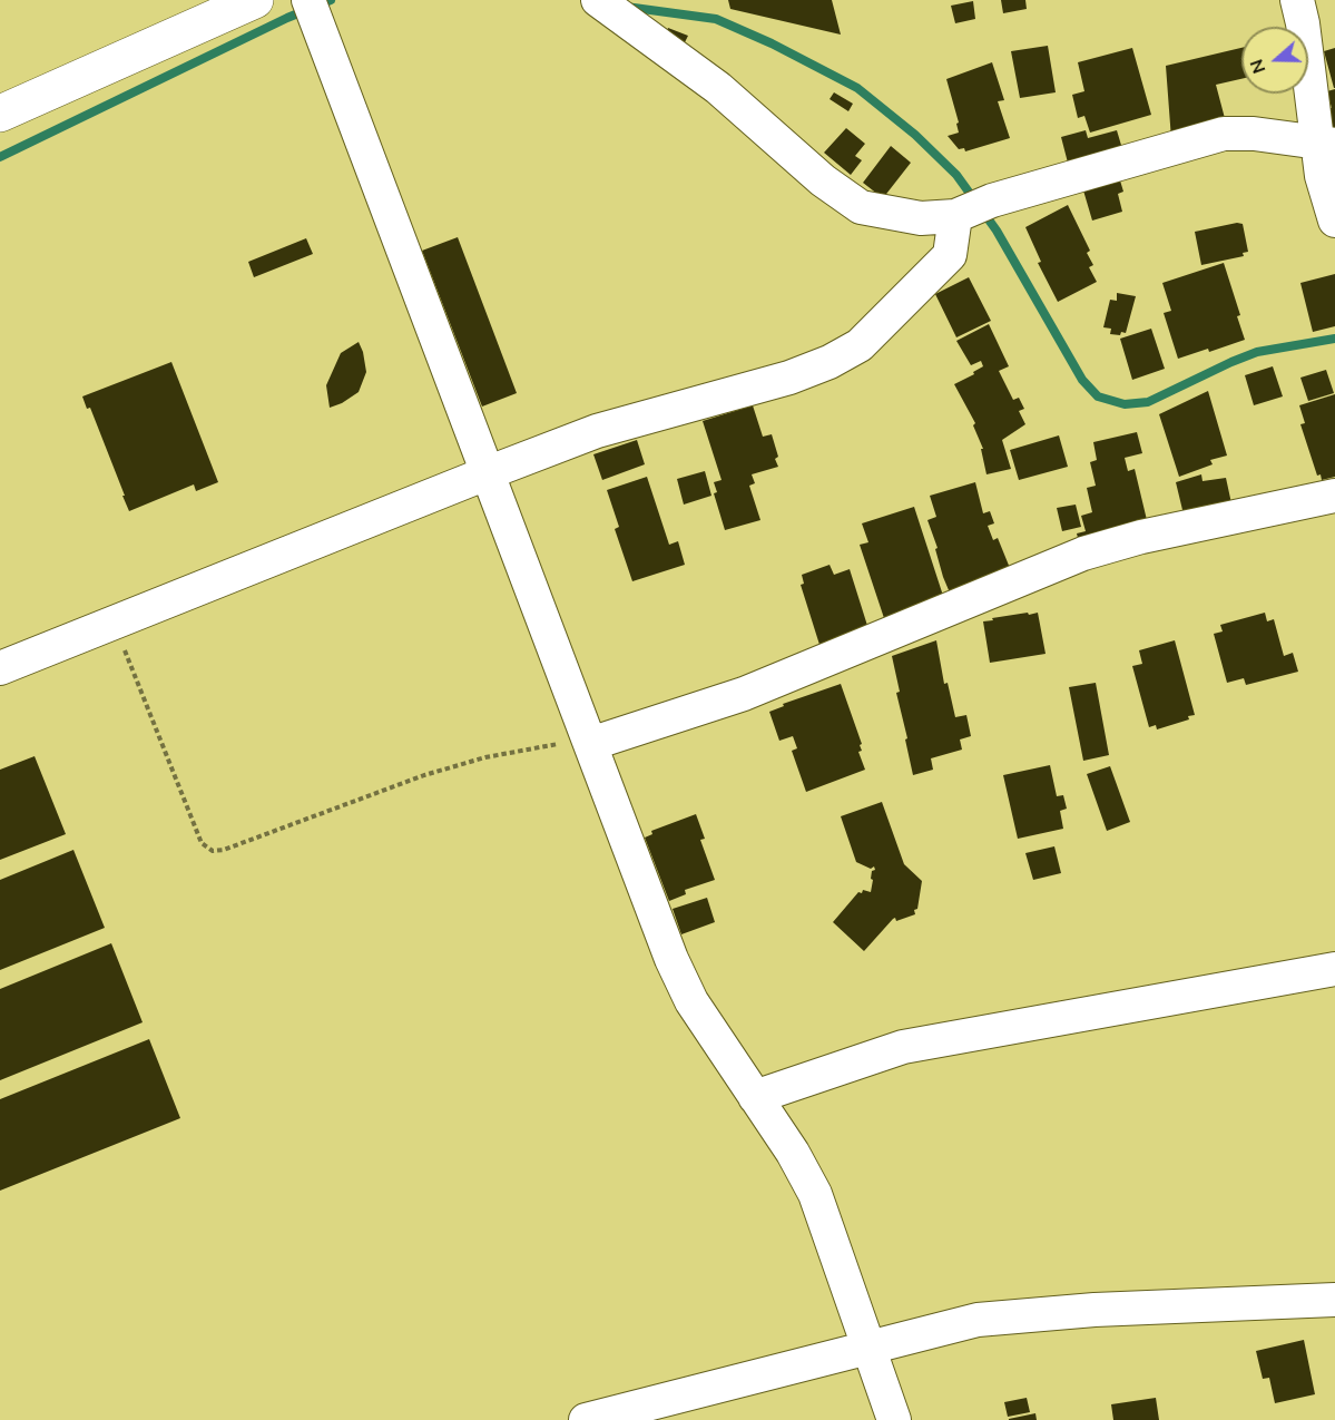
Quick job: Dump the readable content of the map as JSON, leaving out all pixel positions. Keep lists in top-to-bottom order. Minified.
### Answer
{"north":"left"}
